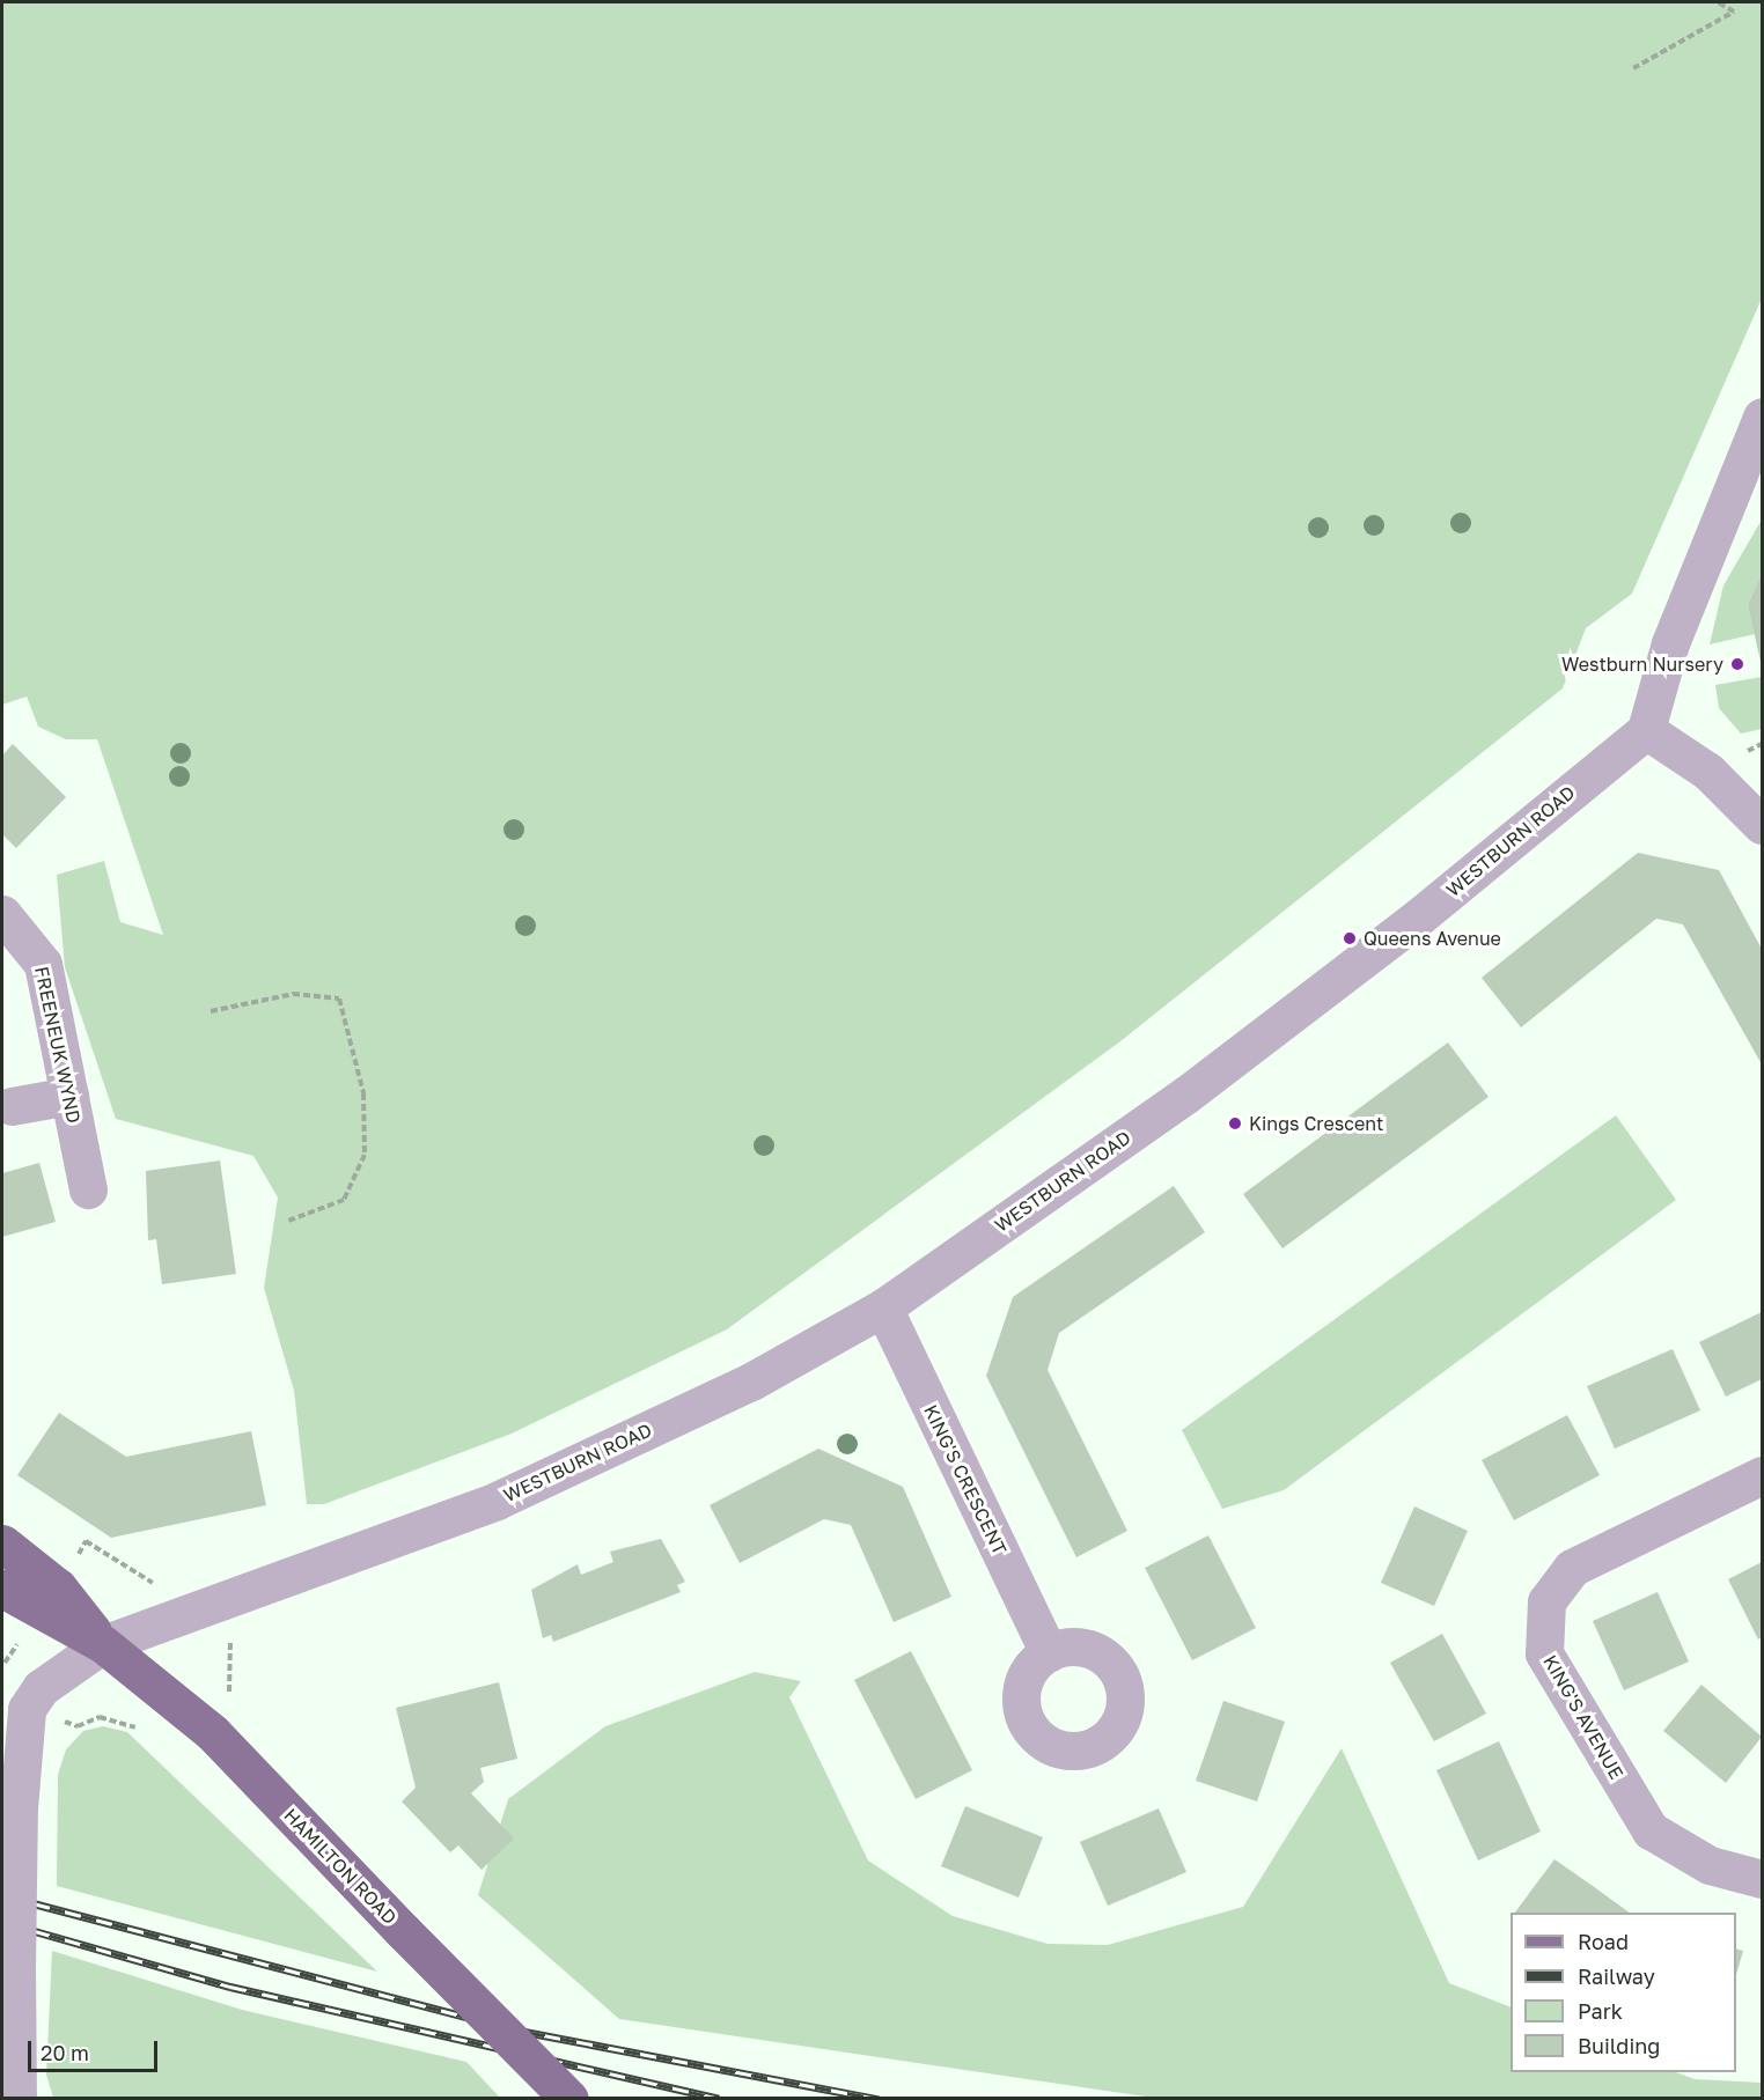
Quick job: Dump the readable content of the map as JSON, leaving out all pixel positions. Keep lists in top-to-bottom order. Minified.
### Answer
{"streets":{"main road":["HAMILTON ROAD"],"street":["WESTBURN ROAD","FREENEUK WYND","KING'S CRESCENT","KING'S AVENUE"]},"crossings":[["WESTBURN ROAD","KING'S CRESCENT"],["WESTBURN ROAD","HAMILTON ROAD"]],"places":["Westburn Nursery","Queens Avenue","Kings Crescent"],"legend":["Road","Railway","Park","Building"],"scale_bar":"20 m"}
